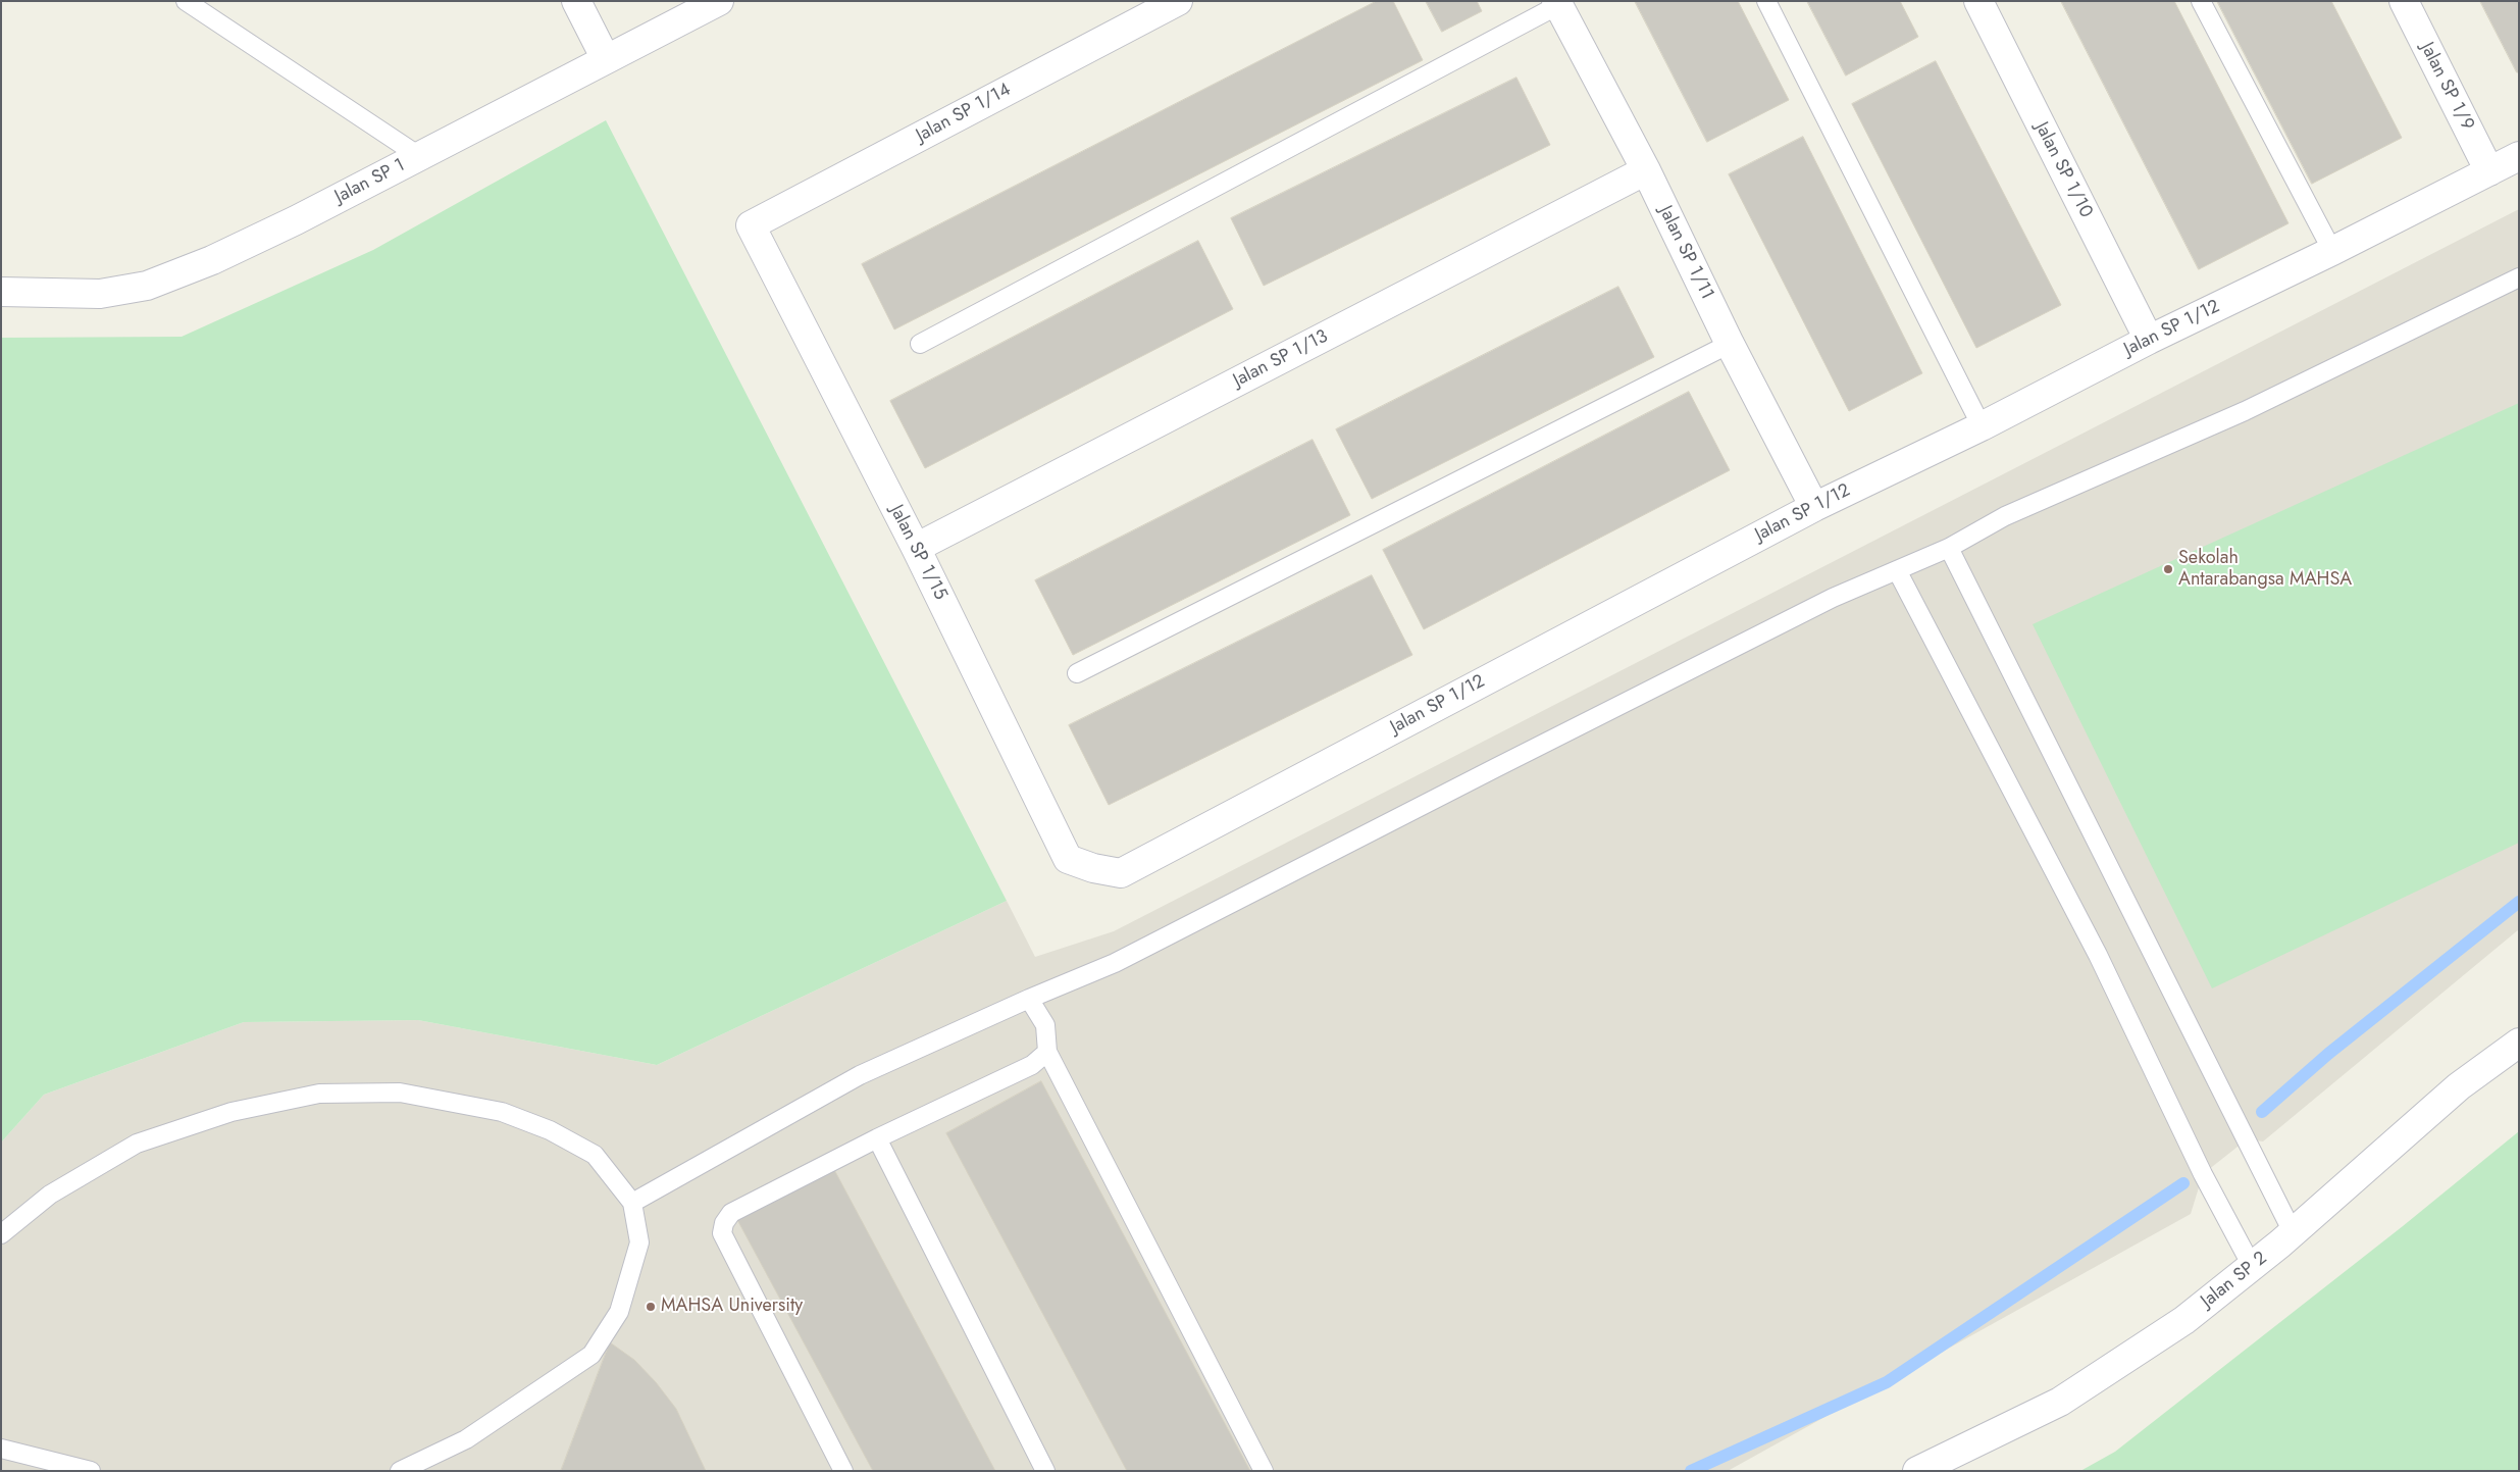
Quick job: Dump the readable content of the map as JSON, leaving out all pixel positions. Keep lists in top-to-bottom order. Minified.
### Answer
{"streets":{"street":["Jalan SP 1/9","Jalan SP 1/14","Jalan SP 1/10","Jalan SP 1","Jalan SP 1/11","Jalan SP 1/12","Jalan SP 1/13","Jalan SP 1/15","Jalan SP 2"]},"crossings":[["Jalan SP 1/9","Jalan SP 1/12"],["Jalan SP 1/14","Jalan SP 1/15"],["Jalan SP 1/10","Jalan SP 1/12"],["Jalan SP 1/11","Jalan SP 1/12"],["Jalan SP 1/11","Jalan SP 1/13"],["Jalan SP 1/12","Jalan SP 1/15"],["Jalan SP 1/13","Jalan SP 1/15"]],"places":["Sekolah Antarabangsa MAHSA","MAHSA University"]}
